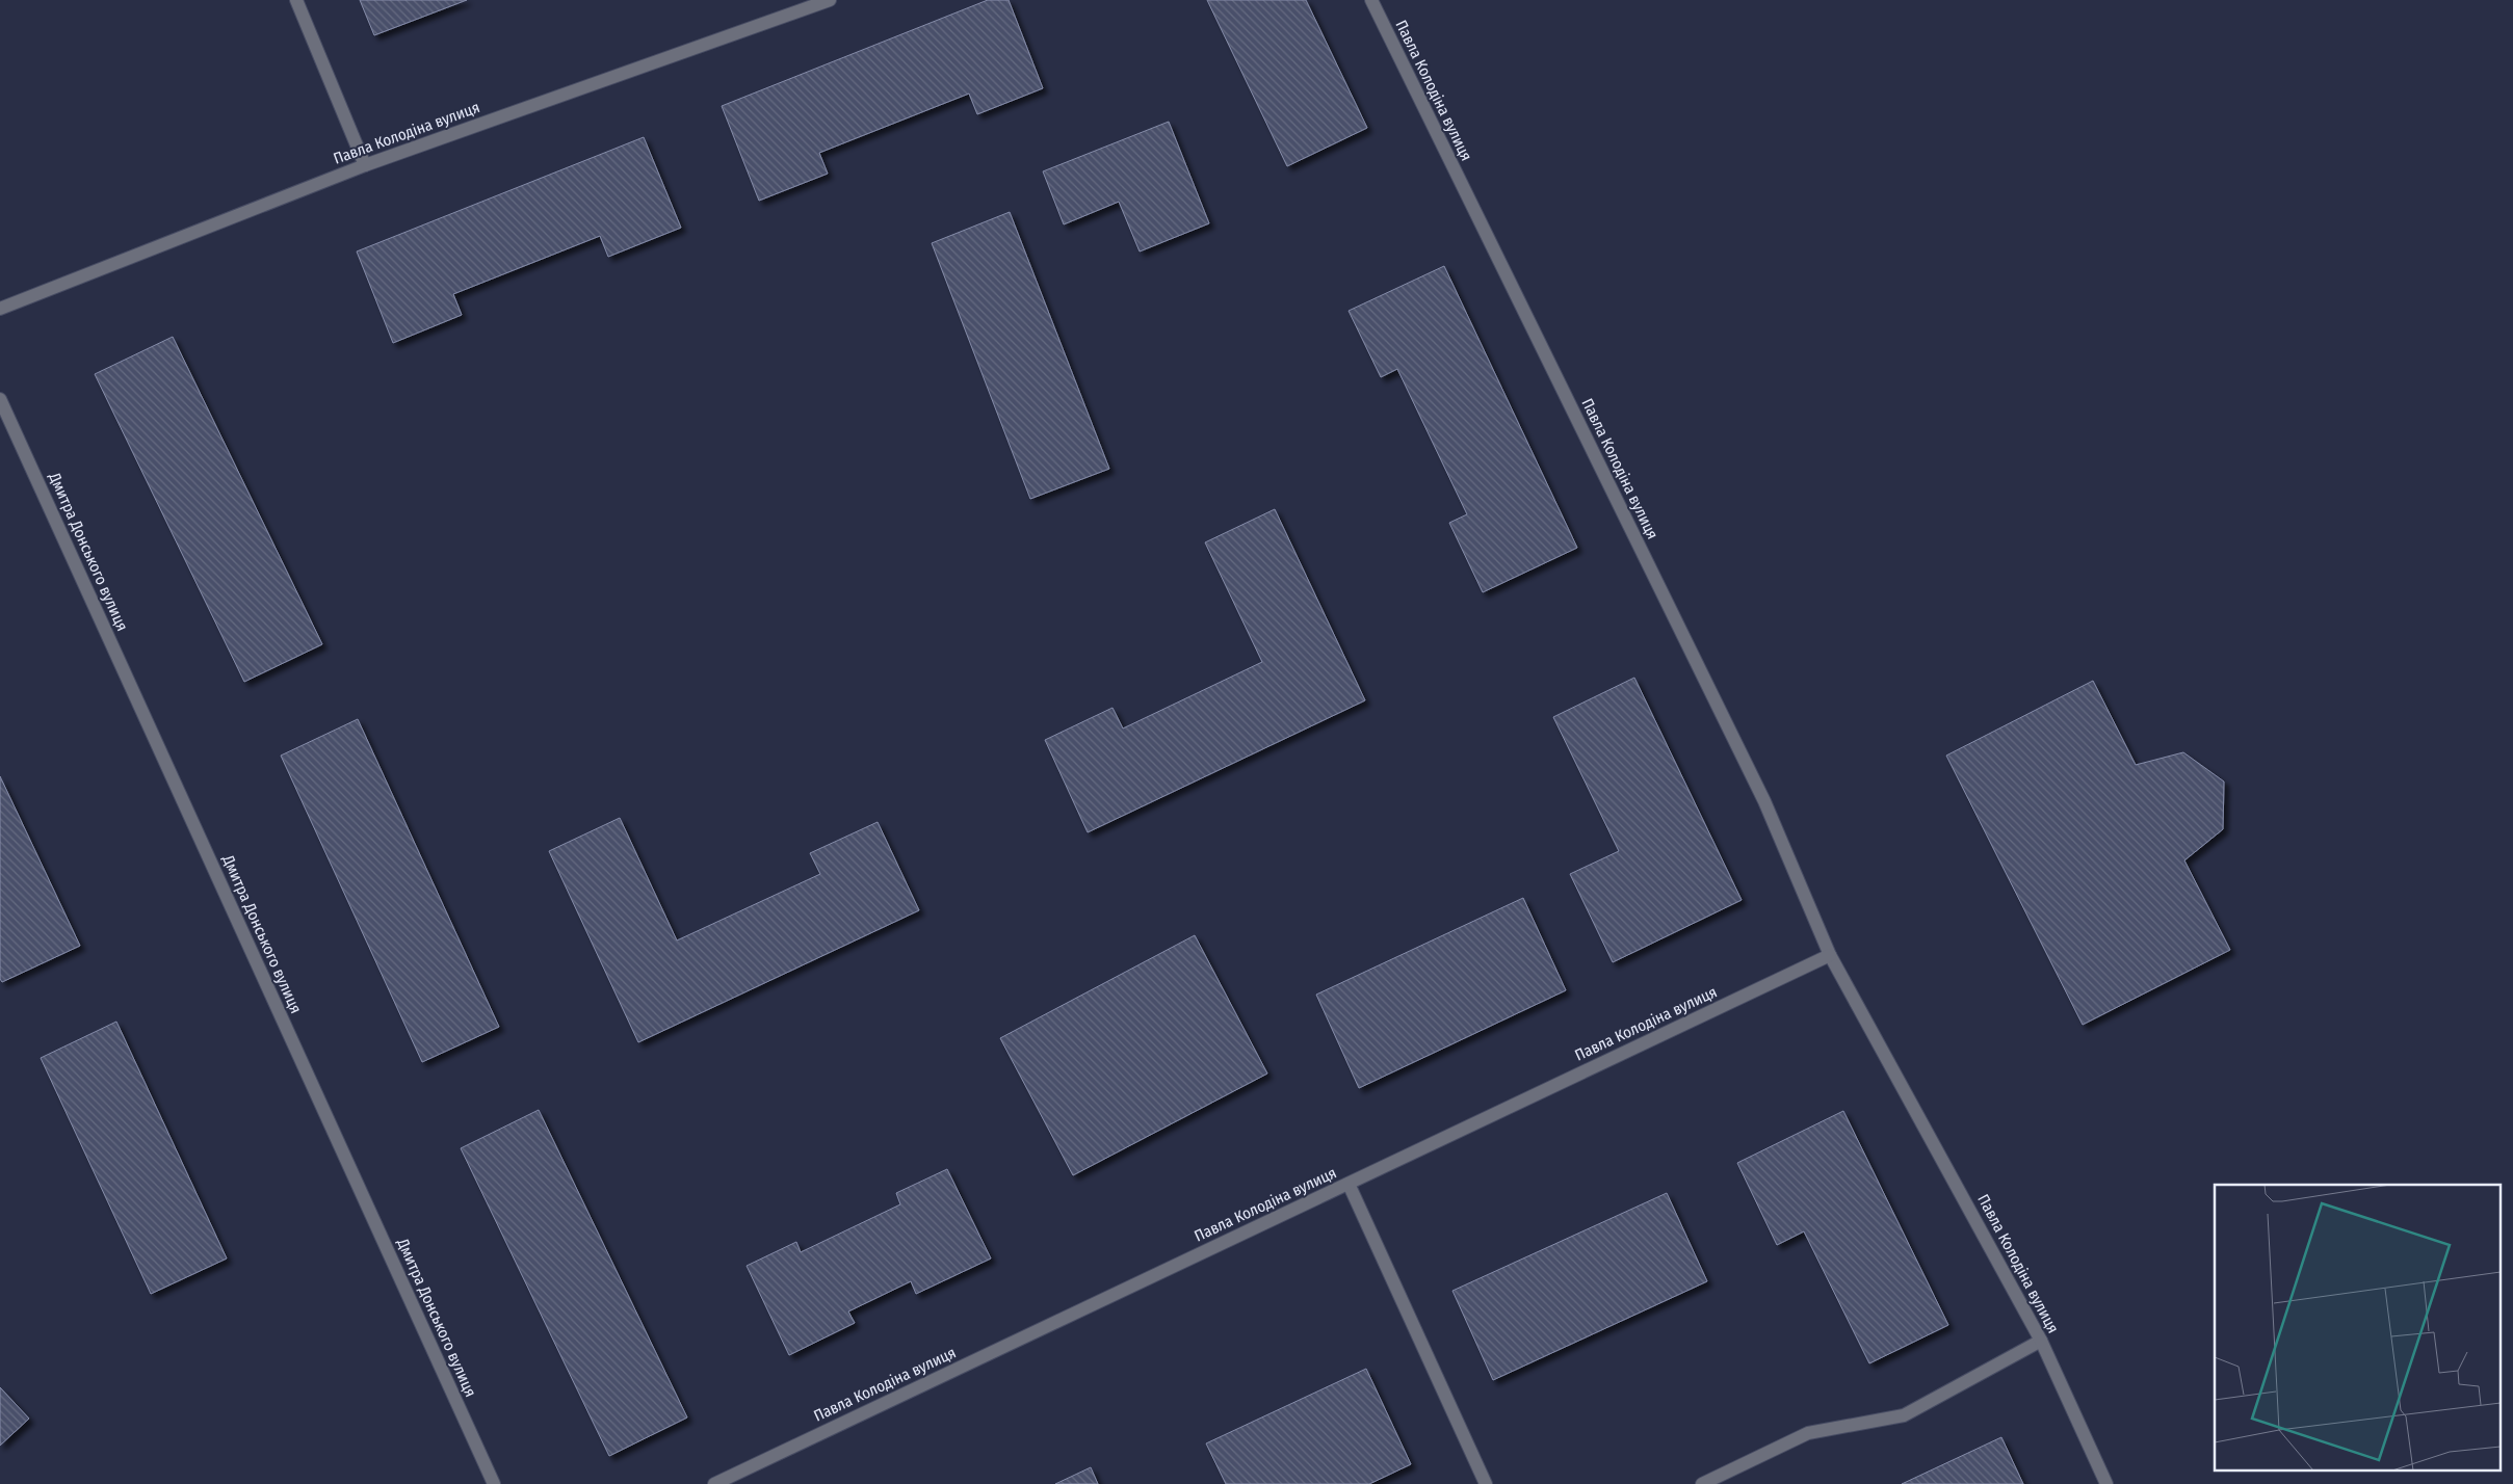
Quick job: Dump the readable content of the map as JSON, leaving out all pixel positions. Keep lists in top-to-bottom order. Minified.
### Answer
{"streets":{"street":["Павла Колодіна вулиця","Дмитра Донського вулиця"]}}
